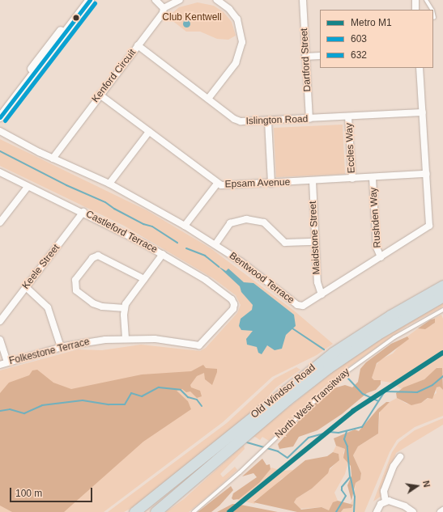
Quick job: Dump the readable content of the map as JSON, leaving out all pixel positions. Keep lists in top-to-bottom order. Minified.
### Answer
{"streets":{"highway":["Old Windsor Road"],"street":["Dartford Street","Kenford Circuit","Islington Road","Eccles Way","Epsam Avenue","Rushden Way","Castleford Terrace","Maidstone Street","Keele Street","Bentwood Terrace","Folkestone Terrace"],"lane":["North West Transitway"]},"crossings":[["Dartford Street","Islington Road"],["Kenford Circuit","Islington Road"],["Kenford Circuit","Epsam Avenue"],["Kenford Circuit","Bentwood Terrace"],["Islington Road","Eccles Way"],["Islington Road","Bentwood Terrace"],["Eccles Way","Epsam Avenue"],["Epsam Avenue","Rushden Way"],["Epsam Avenue","Maidstone Street"],["Epsam Avenue","Bentwood Terrace"],["Rushden Way","Bentwood Terrace"],["Castleford Terrace","Keele Street"],["Castleford Terrace","Folkestone Terrace"],["Maidstone Street","Bentwood Terrace"]],"parks":["Club Kentwell"],"lines":["transit line 603","transit line 632","metro line M1"],"legend":["Metro M1","603","632"],"scale_bar":"100 m","north":"right"}
